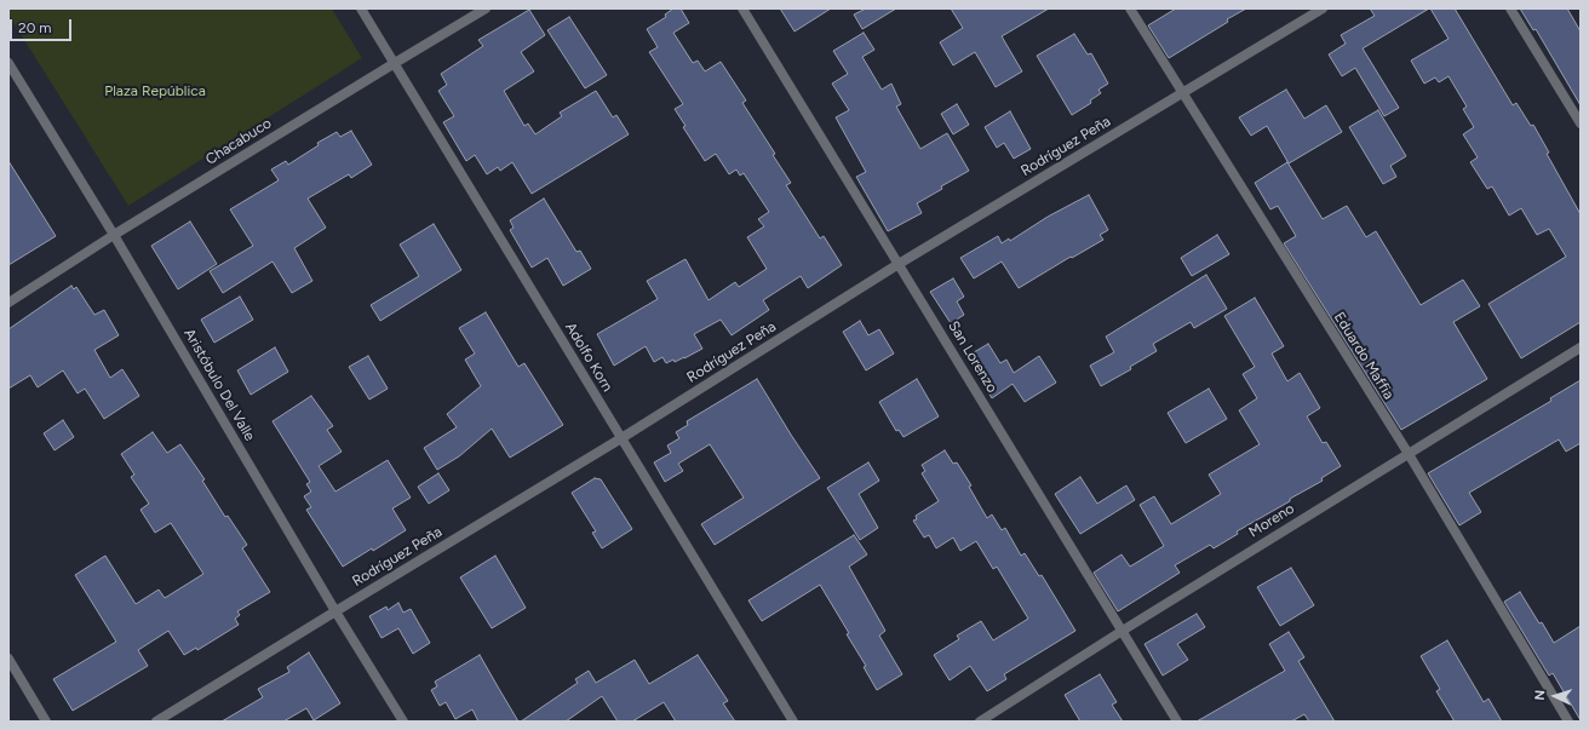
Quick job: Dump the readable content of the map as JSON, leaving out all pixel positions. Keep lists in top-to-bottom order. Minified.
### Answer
{"streets":{"street":["Chacabuco","Rodríguez Peña","Eduardo Maffia","Adolfo Korn","San Lorenzo","Aristóbulo Del Valle","Moreno"]},"crossings":[["Chacabuco","Adolfo Korn"],["Chacabuco","Aristóbulo Del Valle"],["Rodríguez Peña","Eduardo Maffia"],["Rodríguez Peña","Adolfo Korn"],["Rodríguez Peña","San Lorenzo"],["Rodríguez Peña","Aristóbulo Del Valle"],["Eduardo Maffia","Moreno"],["San Lorenzo","Moreno"]],"parks":["Plaza República"],"scale_bar":"20 m","north":"left"}
